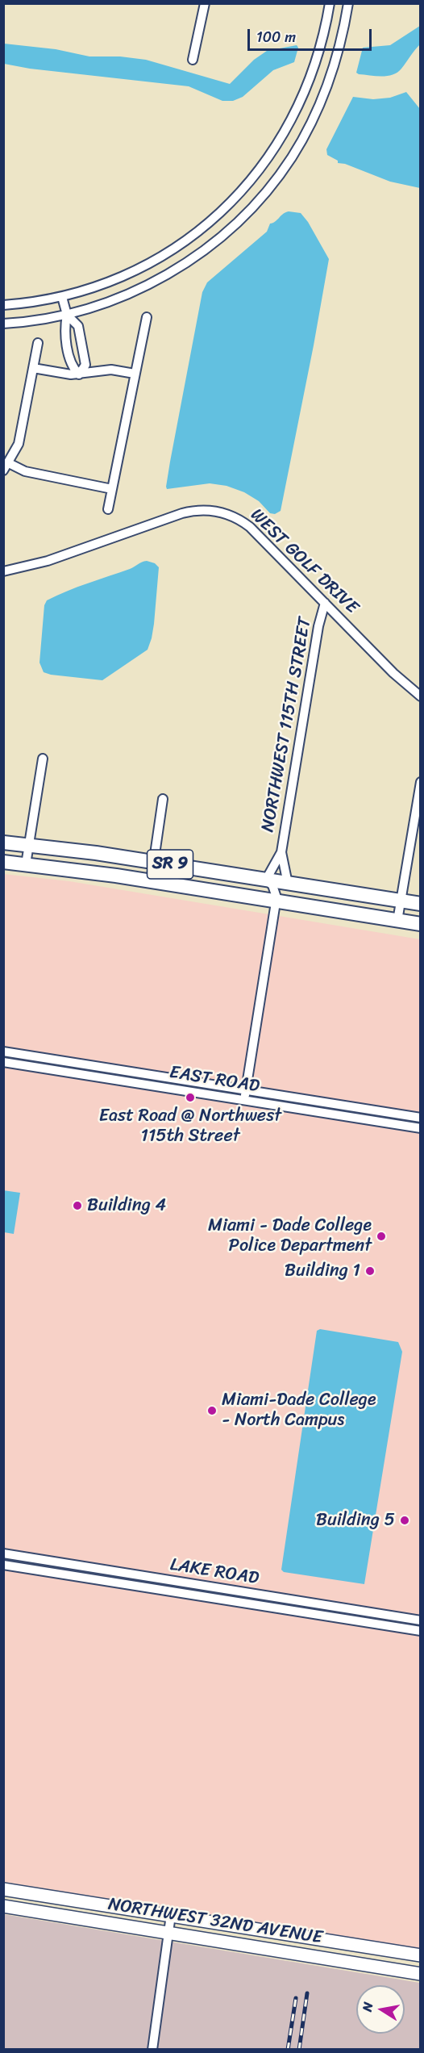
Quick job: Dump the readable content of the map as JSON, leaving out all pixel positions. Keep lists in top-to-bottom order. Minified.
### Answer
{"streets":{"main road":["SR 9","NORTHWEST 32ND AVENUE"],"street":["WEST GOLF DRIVE","NORTHWEST 115TH STREET","EAST ROAD","LAKE ROAD"]},"crossings":[["WEST GOLF DRIVE","NORTHWEST 115TH STREET"],["NORTHWEST 115TH STREET","SR 9"]],"places":["East Road @ Northwest 115th Street","Building 4","Miami - Dade College Police Department","Building 1","Miami-Dade College - North Campus","Building 5"],"scale_bar":"100 m","north":"left"}
